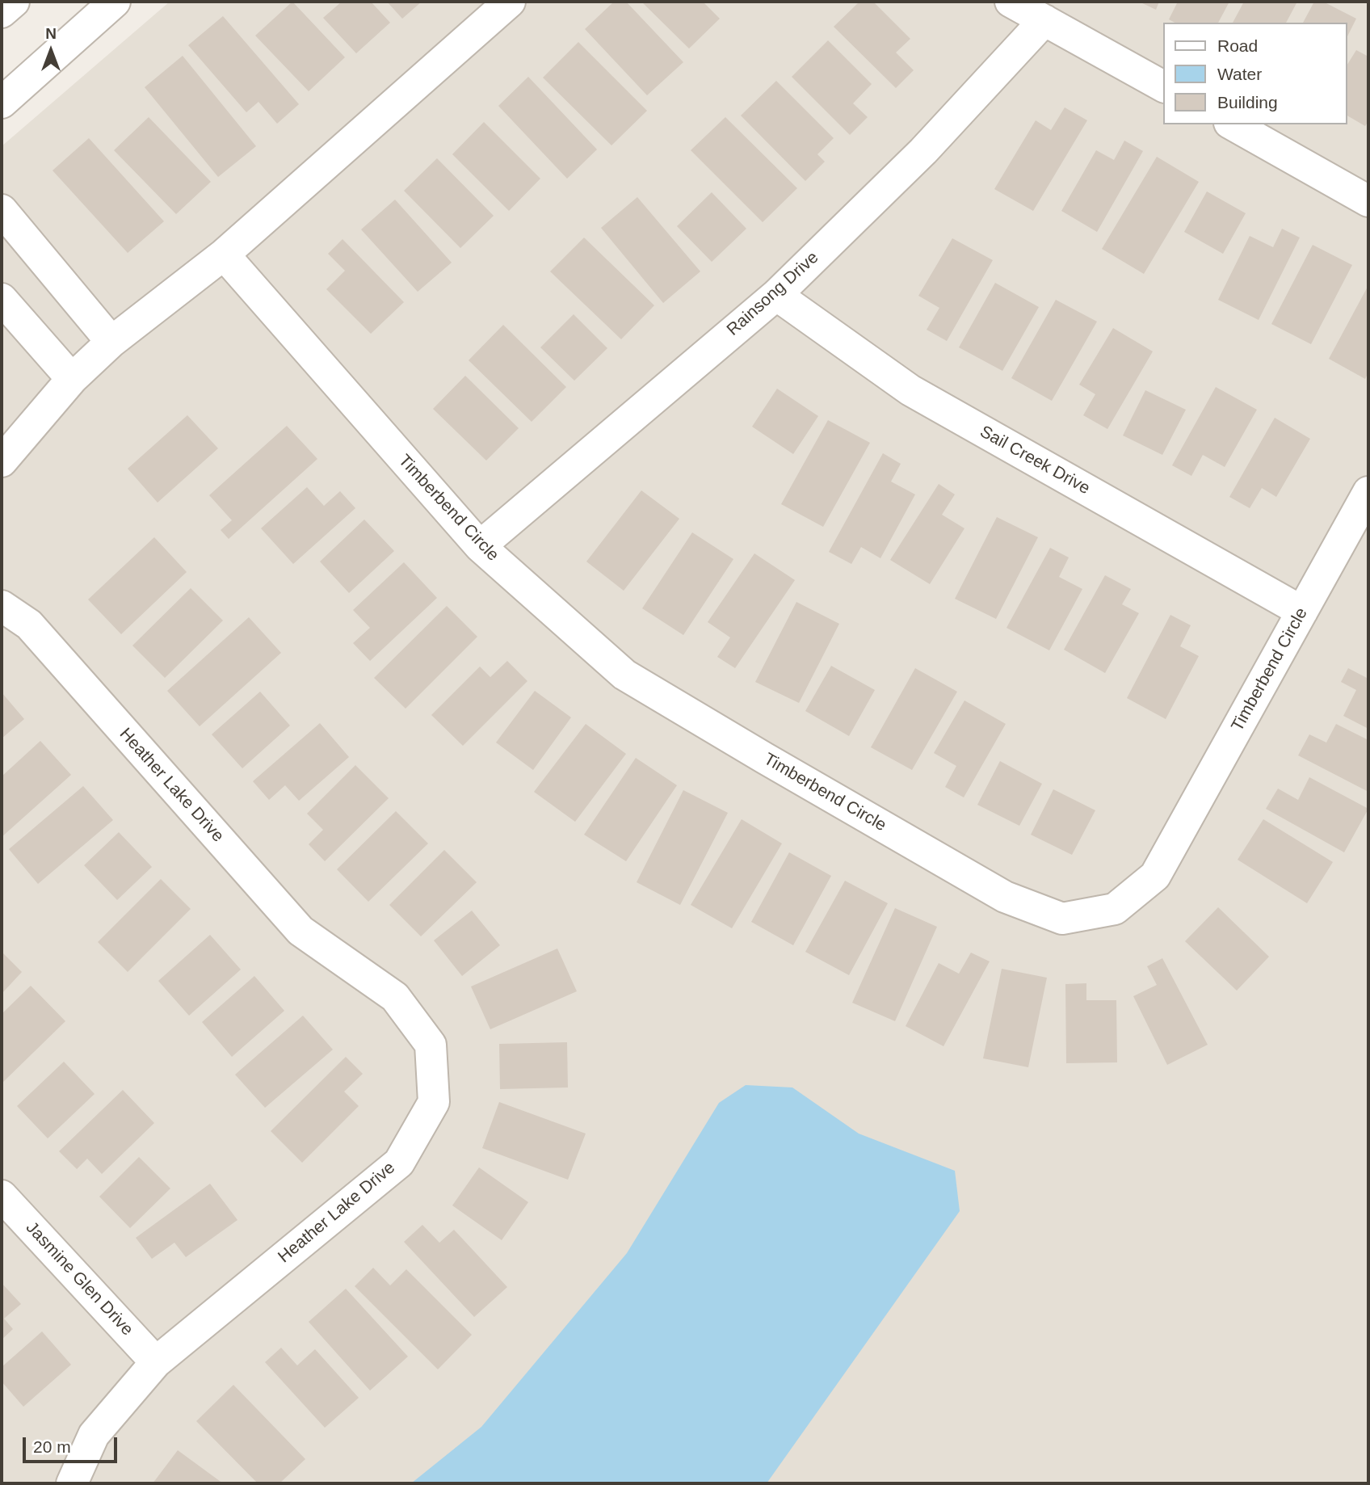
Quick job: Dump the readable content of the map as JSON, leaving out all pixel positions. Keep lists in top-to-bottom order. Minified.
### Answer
{"streets":{"street":["Rainsong Drive","Sail Creek Drive","Timberbend Circle","Heather Lake Drive","Jasmine Glen Drive"]},"crossings":[["Rainsong Drive","Sail Creek Drive"],["Rainsong Drive","Timberbend Circle"],["Sail Creek Drive","Timberbend Circle"],["Heather Lake Drive","Jasmine Glen Drive"]],"legend":["Road","Water","Building"],"scale_bar":"20 m","north":"top"}
